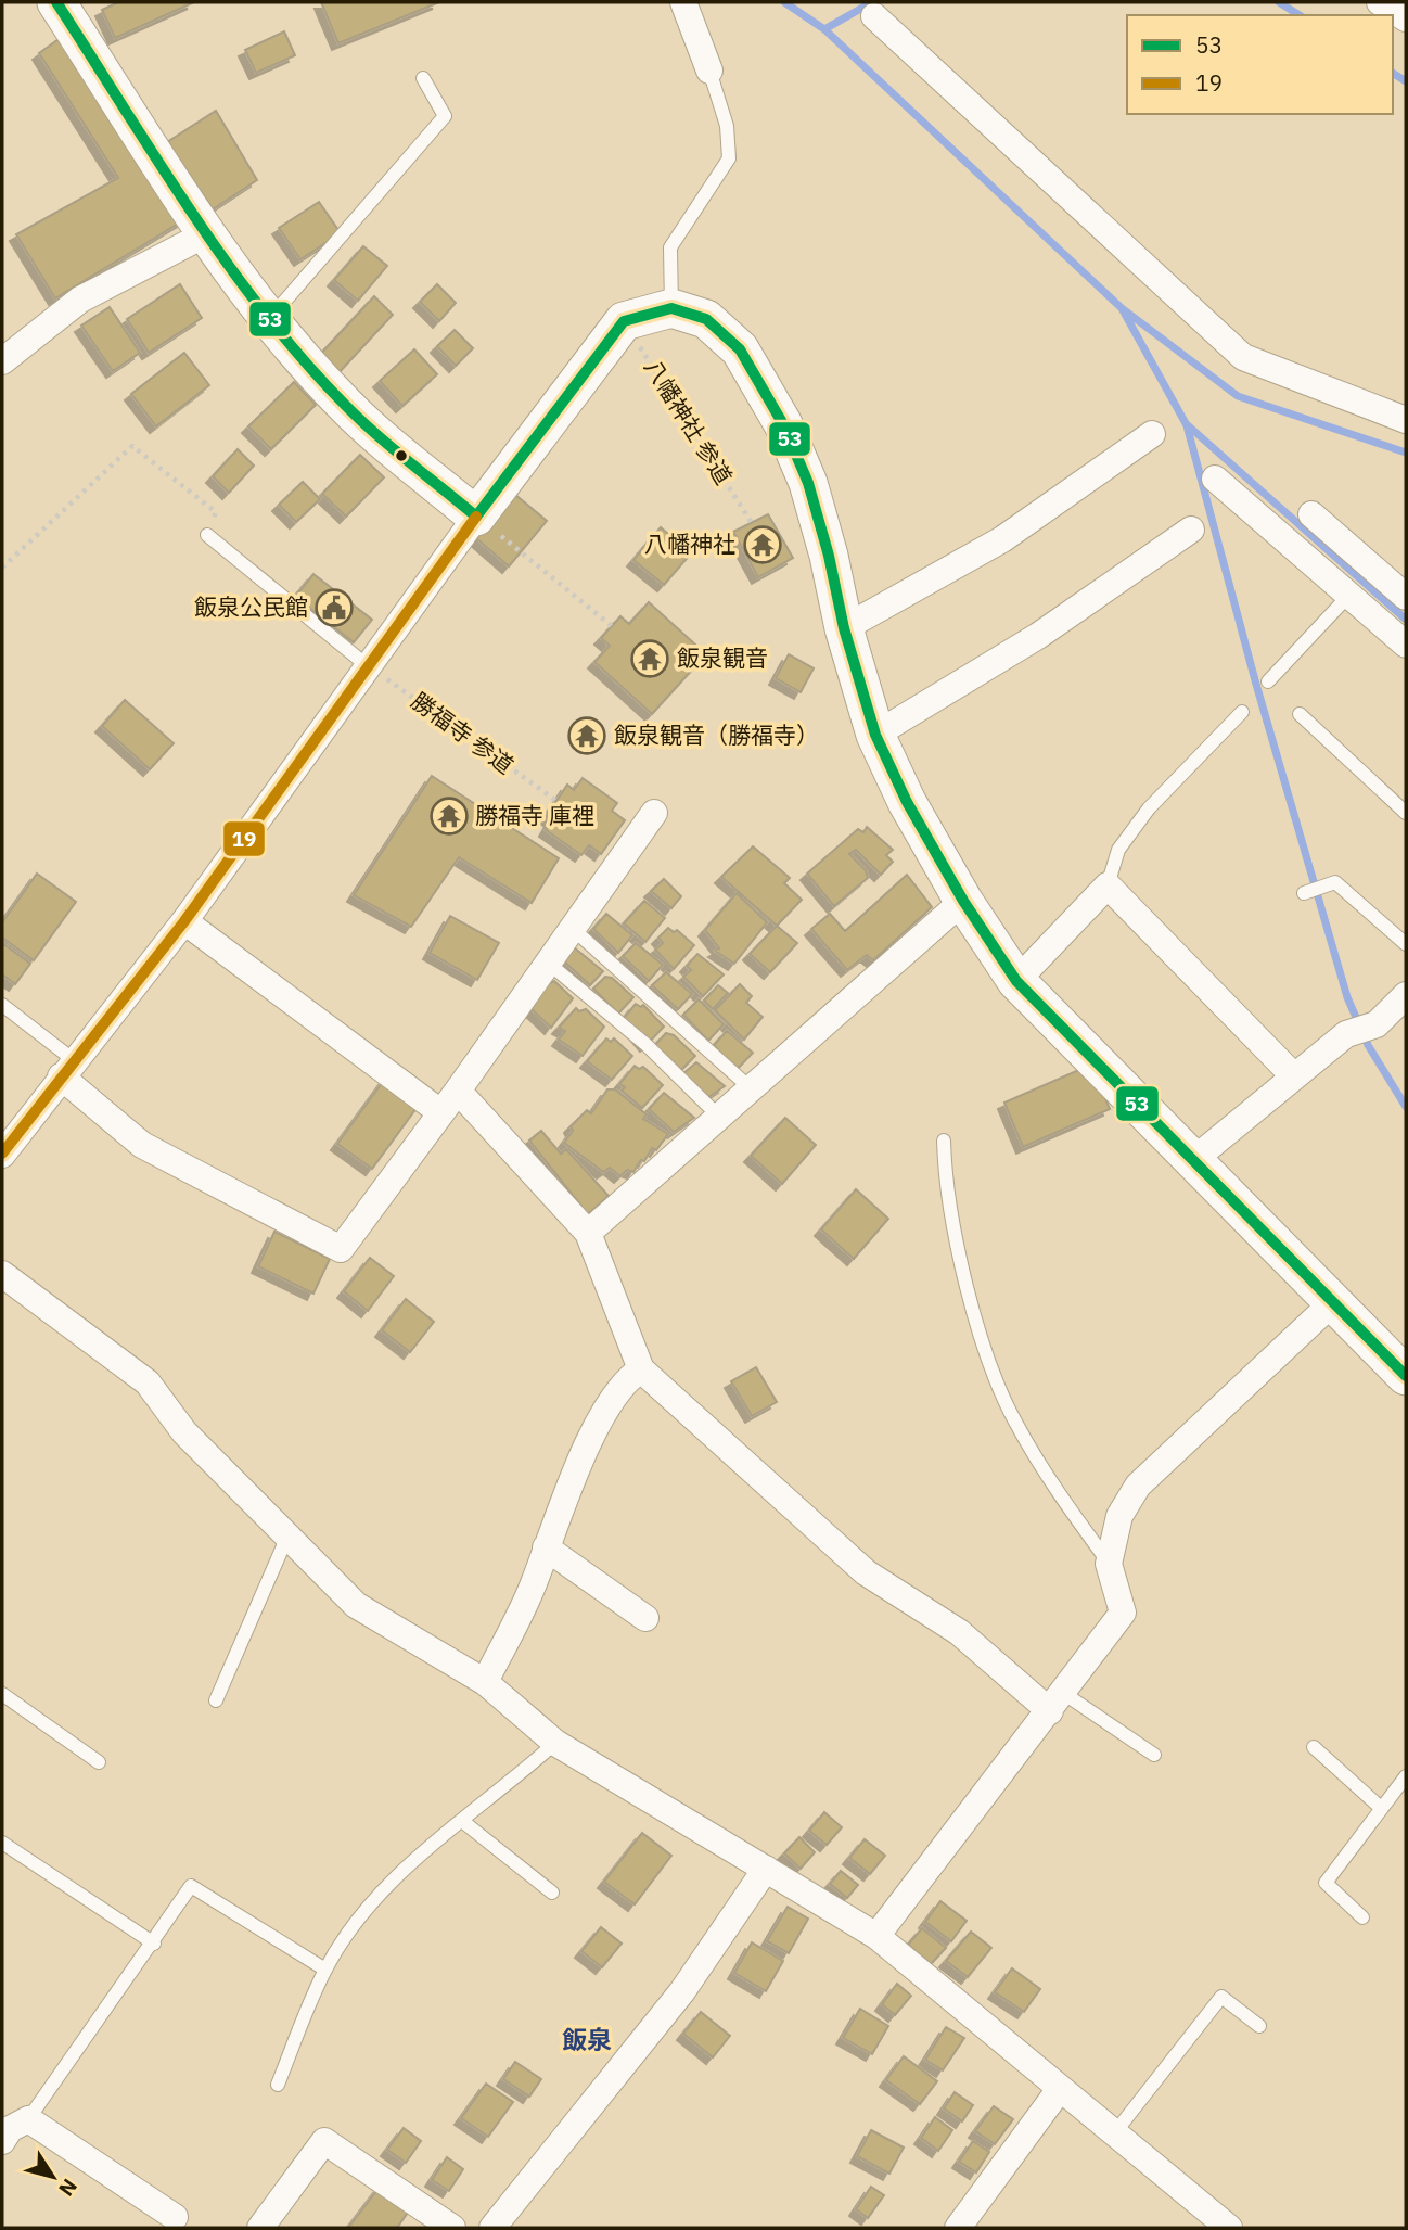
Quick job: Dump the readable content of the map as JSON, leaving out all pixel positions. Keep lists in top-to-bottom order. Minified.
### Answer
{"streets":{"path":["八幡神社 参道","勝福寺 参道"]},"districts":["飯泉"],"places":{"temple":["八幡神社","飯泉観音","飯泉観音（勝福寺）","勝福寺 庫裡"],"public building":["飯泉公民館"]},"lines":["transit line 53","transit line 19"],"legend":["53","19"],"north":"bottom right"}
